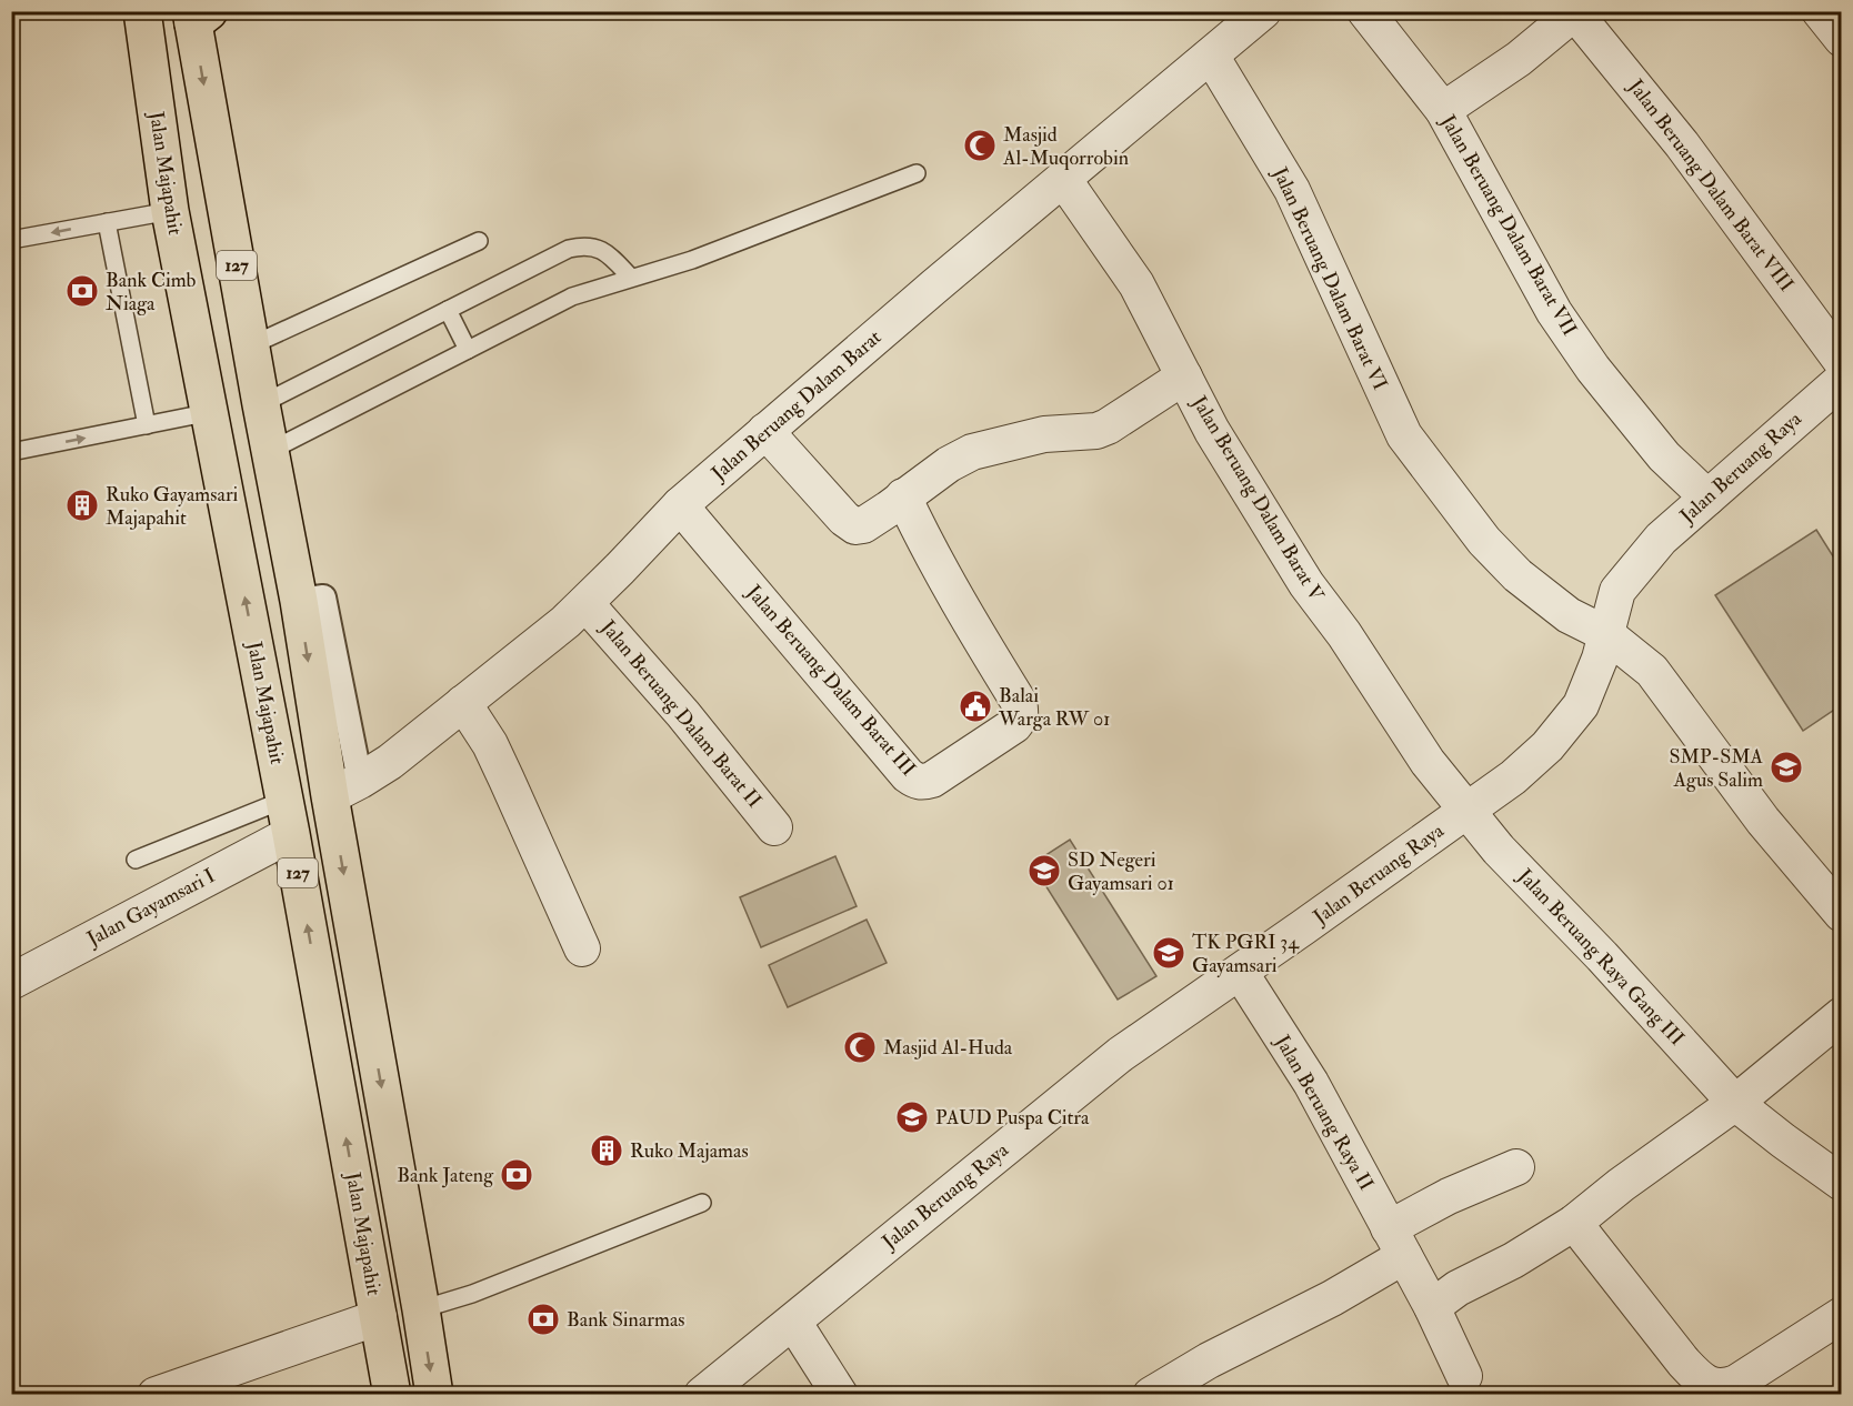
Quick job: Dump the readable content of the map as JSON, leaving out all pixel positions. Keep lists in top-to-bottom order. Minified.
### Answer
{"streets":{"main road":["Jalan Majapahit","127"],"street":["Jalan Beruang Dalam Barat VIII","Jalan Beruang Dalam Barat VII","Jalan Beruang Dalam Barat VI","Jalan Beruang Dalam Barat","Jalan Beruang Raya","Jalan Beruang Dalam Barat V","Jalan Beruang Dalam Barat III","Jalan Beruang Dalam Barat II","Jalan Gayamsari I","Jalan Beruang Raya Gang III","Jalan Beruang Raya II"]},"crossings":[["Jalan Majapahit","Jalan Gayamsari I"],["Jalan Beruang Dalam Barat VII","Jalan Beruang Raya"],["127","Jalan Beruang Dalam Barat"],["Jalan Beruang Dalam Barat VI","Jalan Beruang Dalam Barat"],["Jalan Beruang Dalam Barat VI","Jalan Beruang Raya"],["Jalan Beruang Dalam Barat","Jalan Beruang Dalam Barat V"],["Jalan Beruang Dalam Barat","Jalan Beruang Dalam Barat III"],["Jalan Beruang Dalam Barat","Jalan Beruang Dalam Barat II"],["Jalan Beruang Raya","Jalan Beruang Dalam Barat V"],["Jalan Beruang Raya","Jalan Beruang Raya Gang III"],["Jalan Beruang Raya","Jalan Beruang Raya II"],["Jalan Beruang Dalam Barat V","Jalan Beruang Raya Gang III"]],"places":{"mosque":["Masjid Al-Muqorrobin","Masjid Al-Huda"],"bank":["Bank Cimb Niaga","Bank Jateng","Bank Sinarmas"],"building":["Ruko Gayamsari Majapahit","Ruko Majamas"],"public building":["Balai Warga RW 01"],"school or university":["SMP-SMA Agus Salim","SD Negeri Gayamsari 01","TK PGRI 34 Gayamsari","PAUD Puspa Citra"]}}
